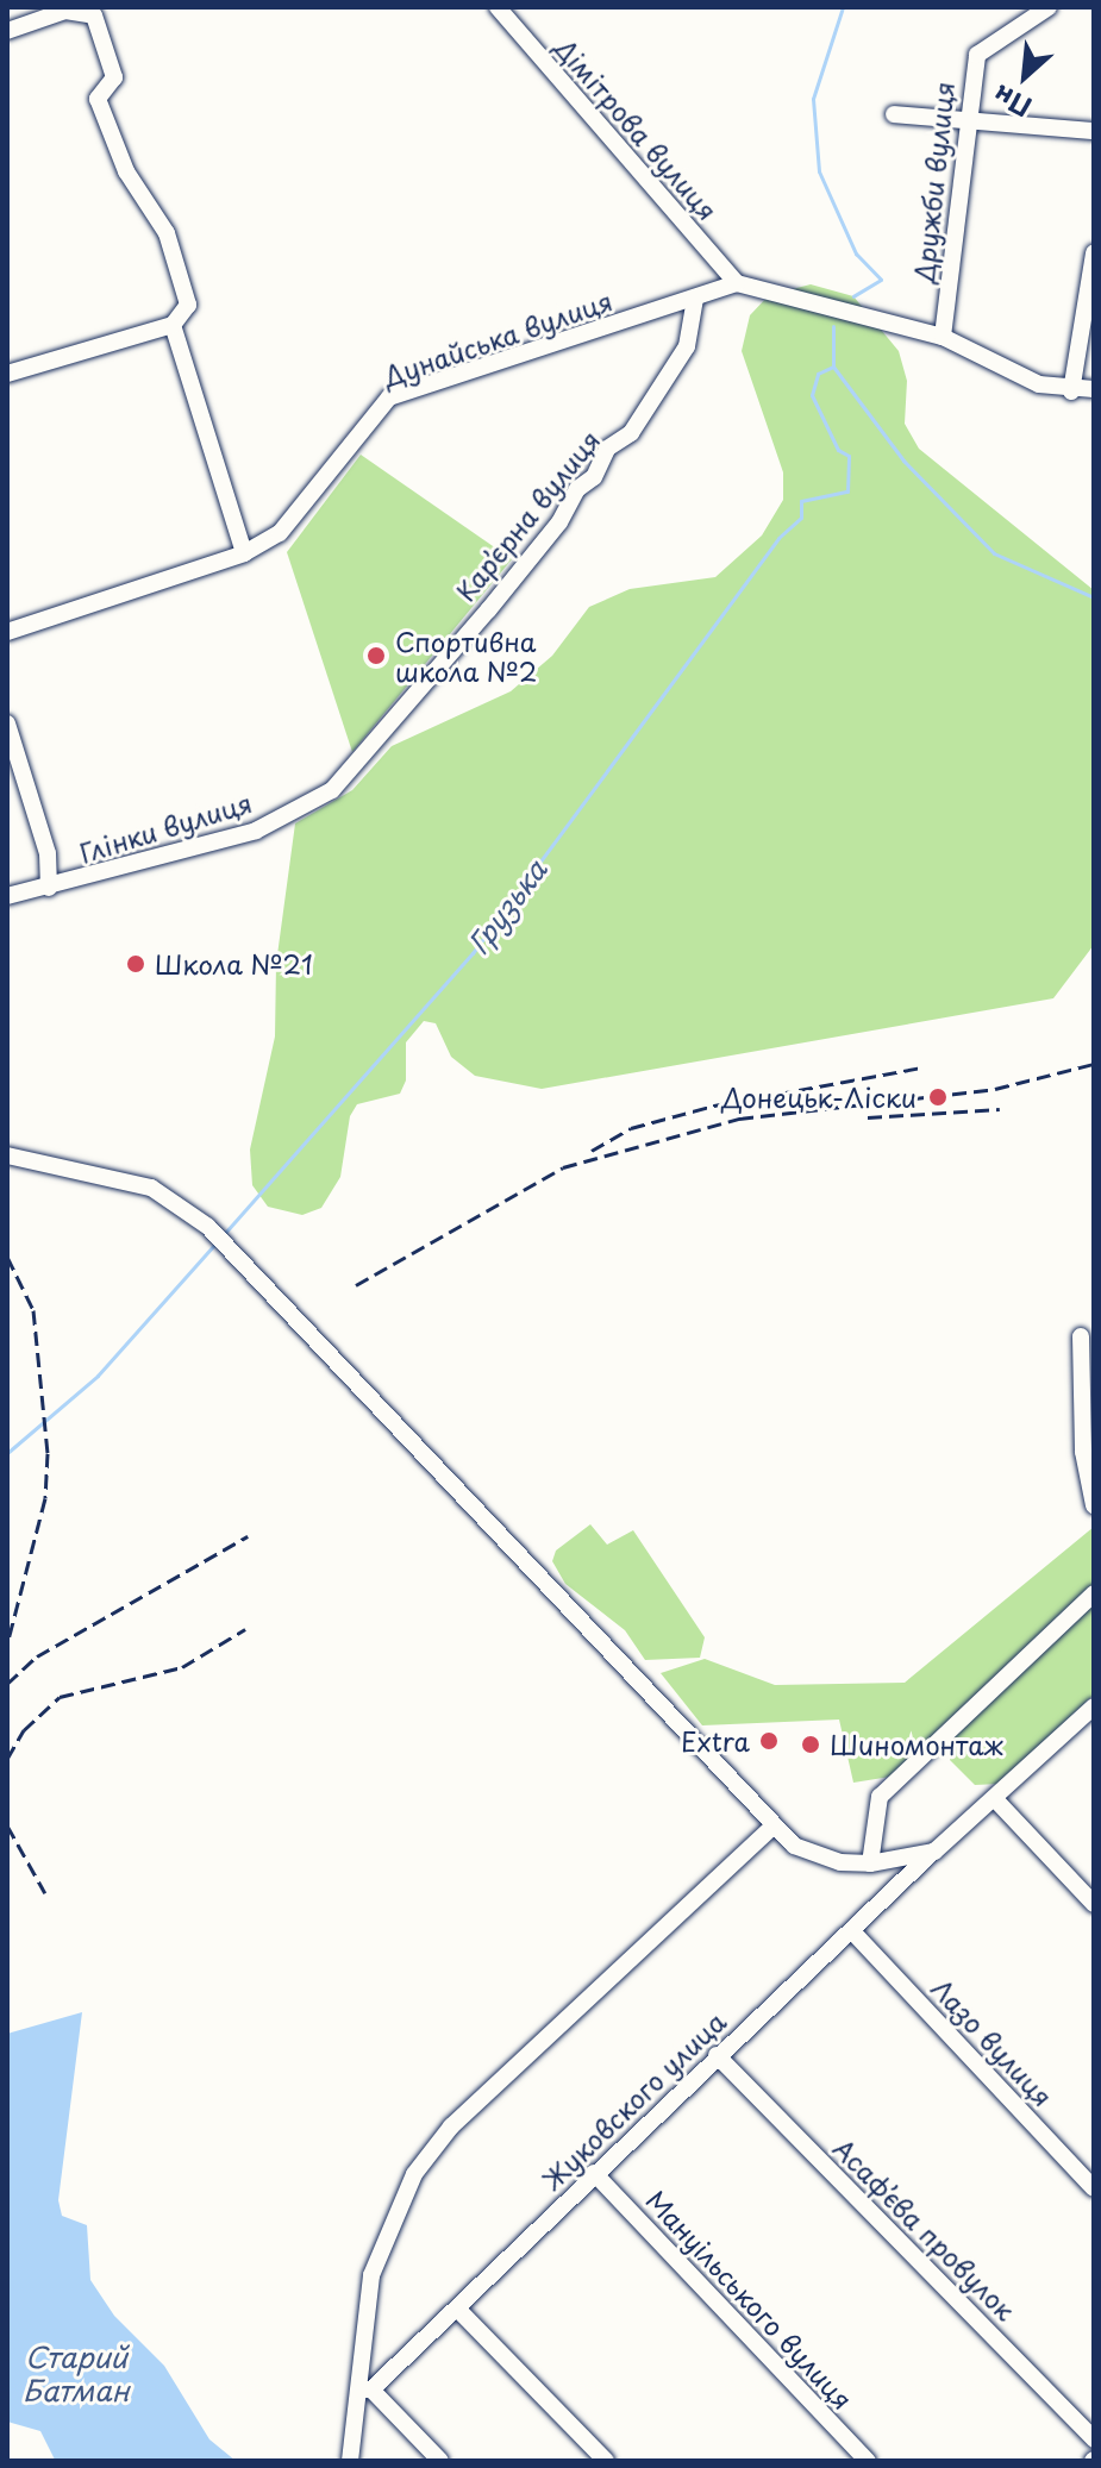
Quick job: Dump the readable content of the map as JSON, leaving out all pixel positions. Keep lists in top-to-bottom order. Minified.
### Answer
{"streets":{"street":["Дімітрова вулиця","Дружби вулиця","Дунайська вулиця","Кар’єрна вулиця","Глінки вулиця","Лазо вулиця","Жуковского улица","Асаф’єва провулок","Мануільського вулиця"]},"crossings":[["Дімітрова вулиця","Дунайська вулиця"],["Дунайська вулиця","Кар’єрна вулиця"],["Кар’єрна вулиця","Глінки вулиця"],["Лазо вулиця","Жуковского улица"],["Жуковского улица","Асаф’єва провулок"],["Жуковского улица","Мануільського вулиця"]],"water":["Грузька","Старий Батман"],"places":["Спортивна школа №2","Школа №21","Донецьк-Ліски","Extra","Шиномонтаж"],"north":"bottom left"}
